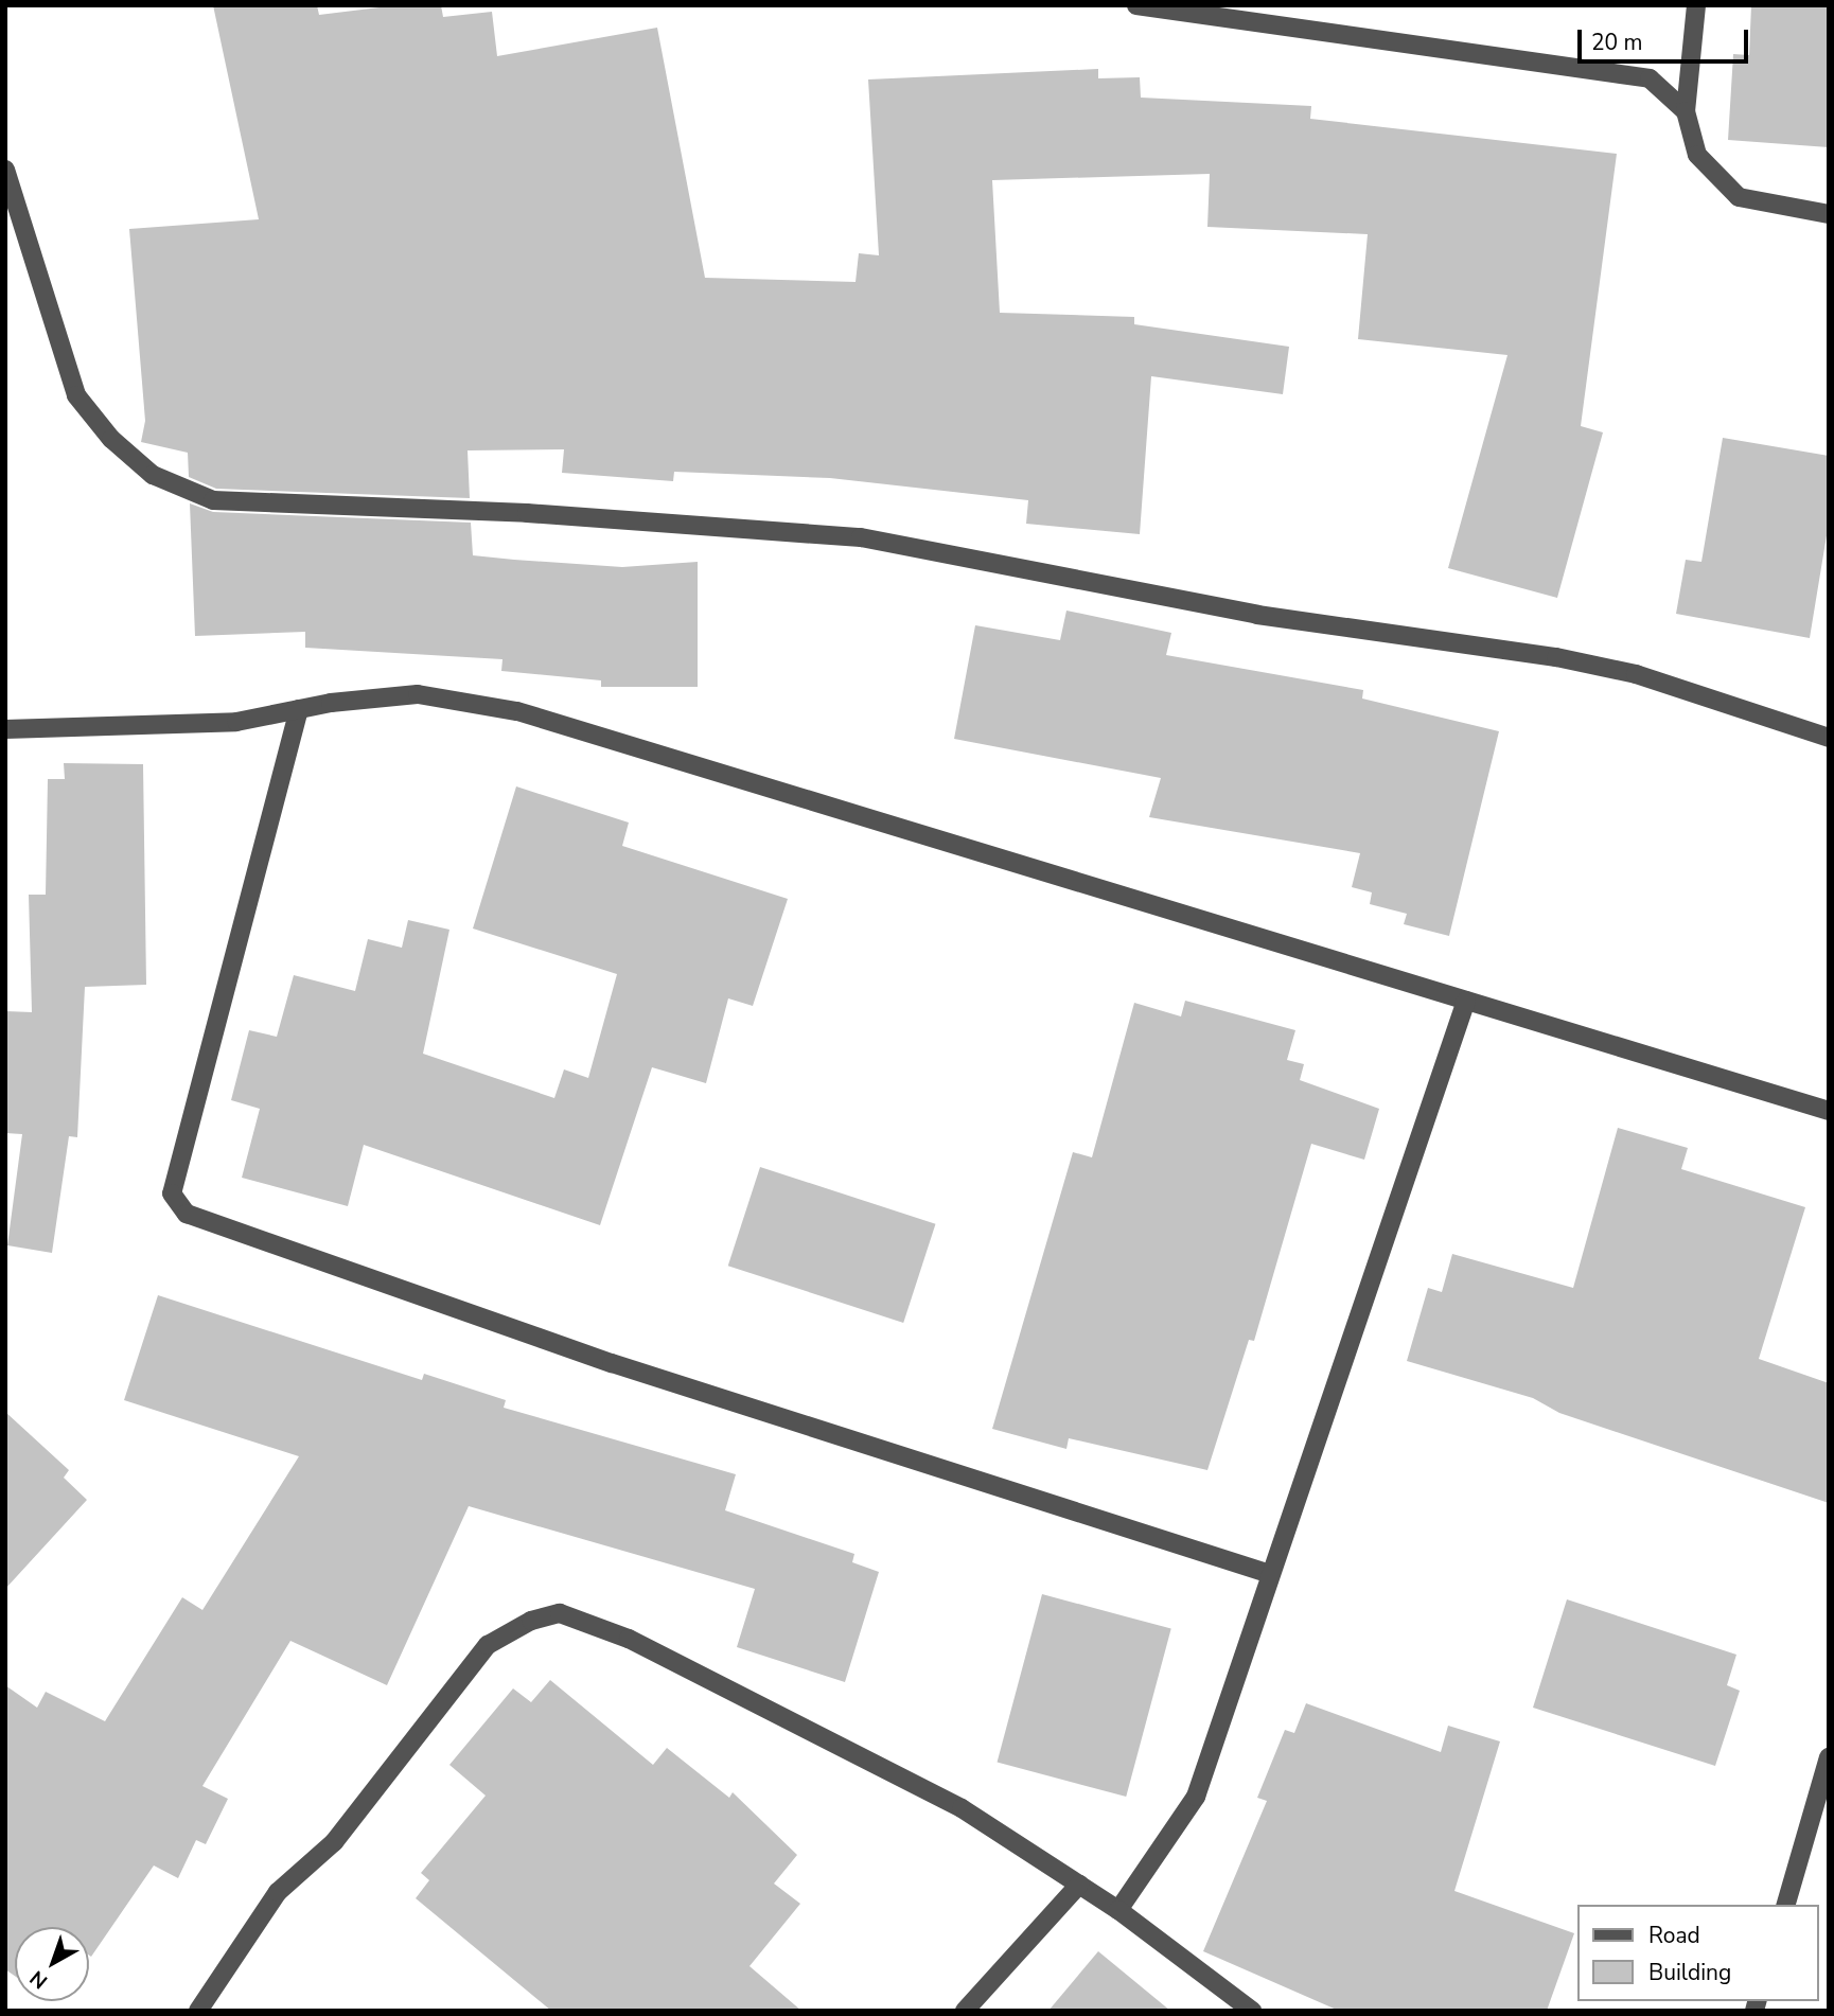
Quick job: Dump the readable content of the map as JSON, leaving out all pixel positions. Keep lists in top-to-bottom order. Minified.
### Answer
{"legend":["Road","Building"],"scale_bar":"20 m","north":"bottom left"}
